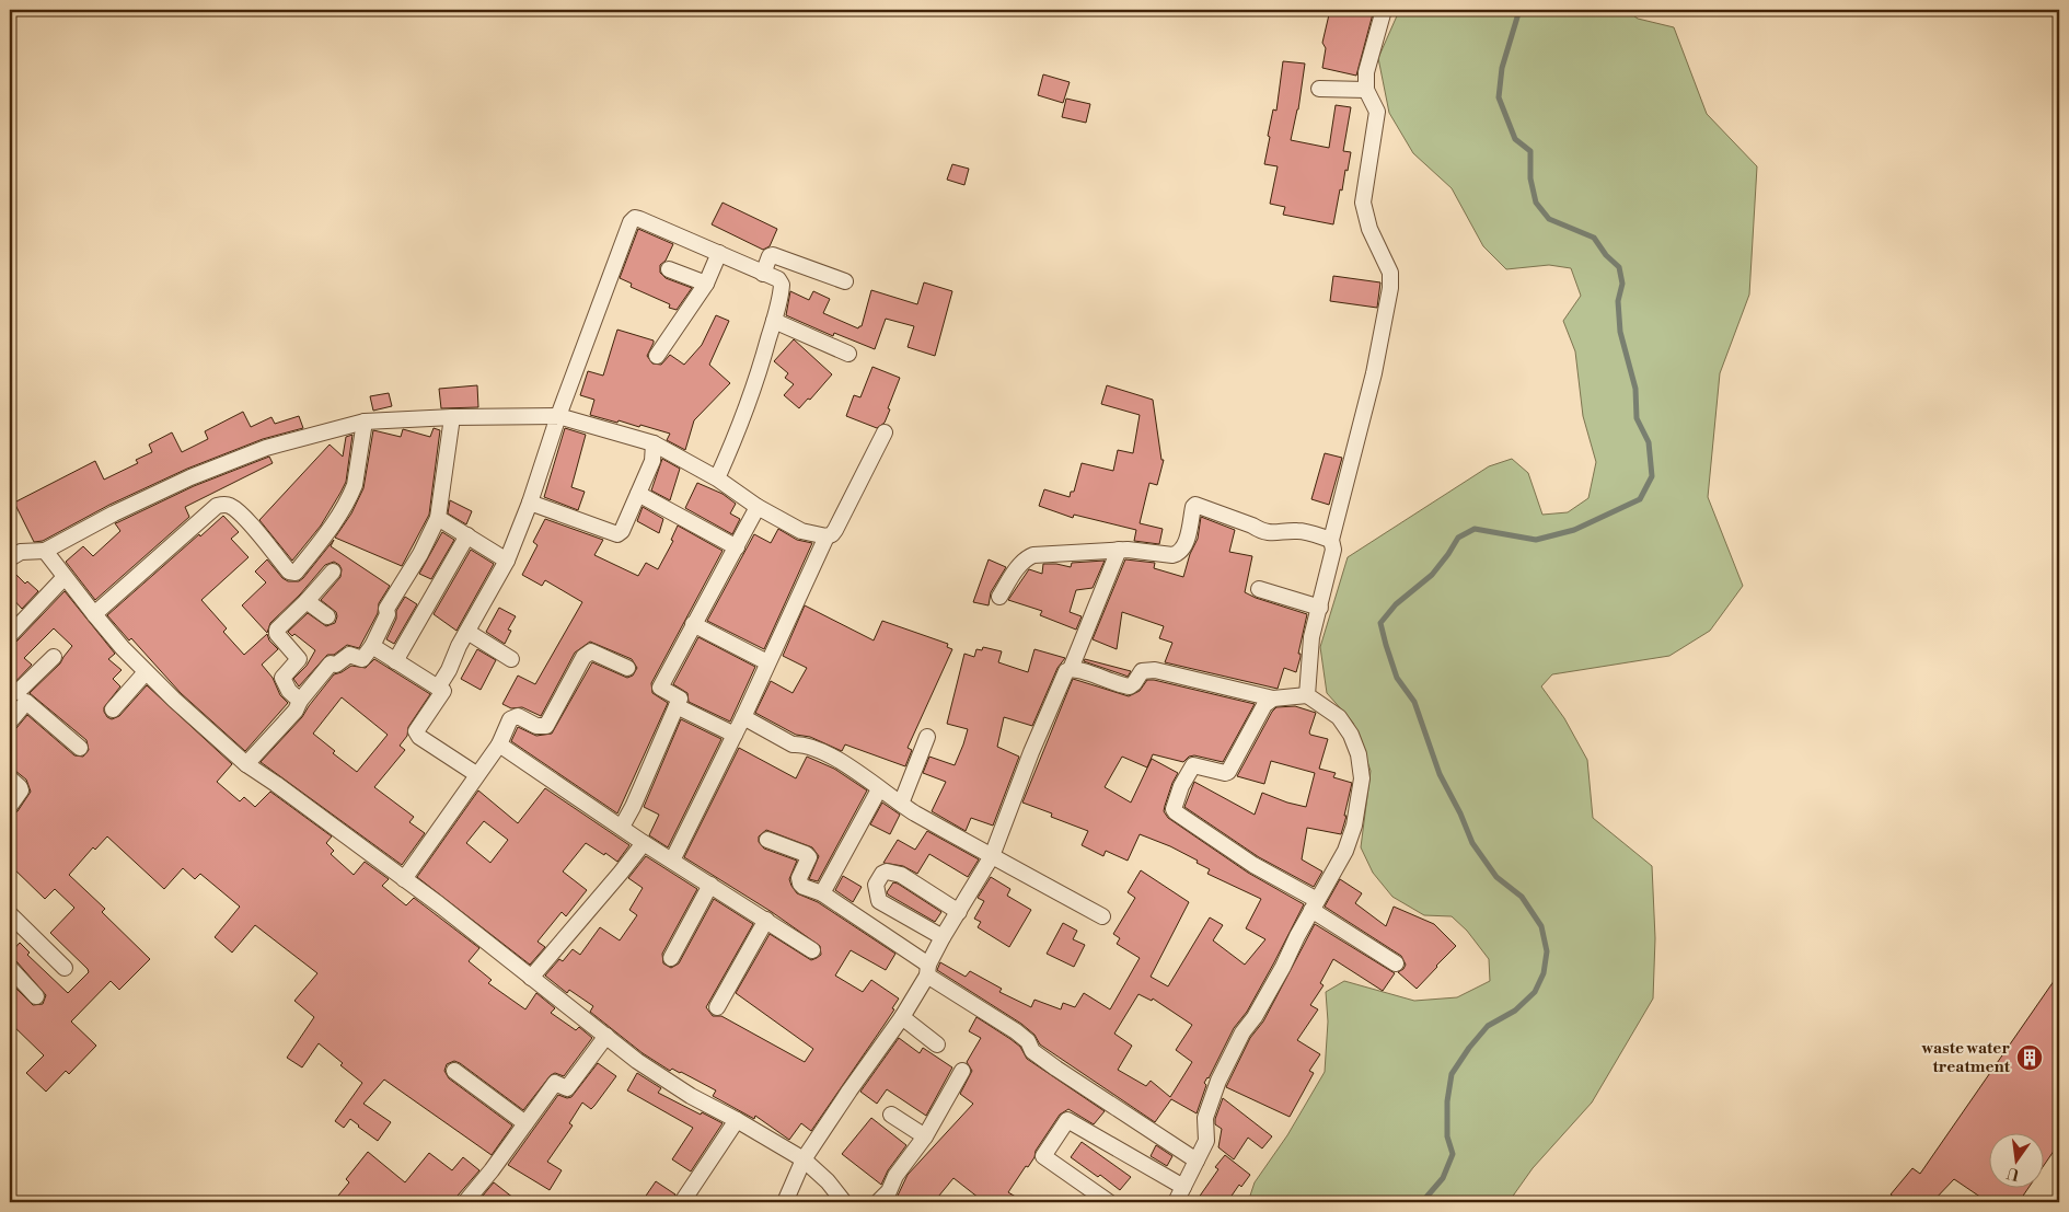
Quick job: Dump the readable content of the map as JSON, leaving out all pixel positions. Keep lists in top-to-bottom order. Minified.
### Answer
{"places":{"building":["waste water treatment"]},"north":"bottom"}
